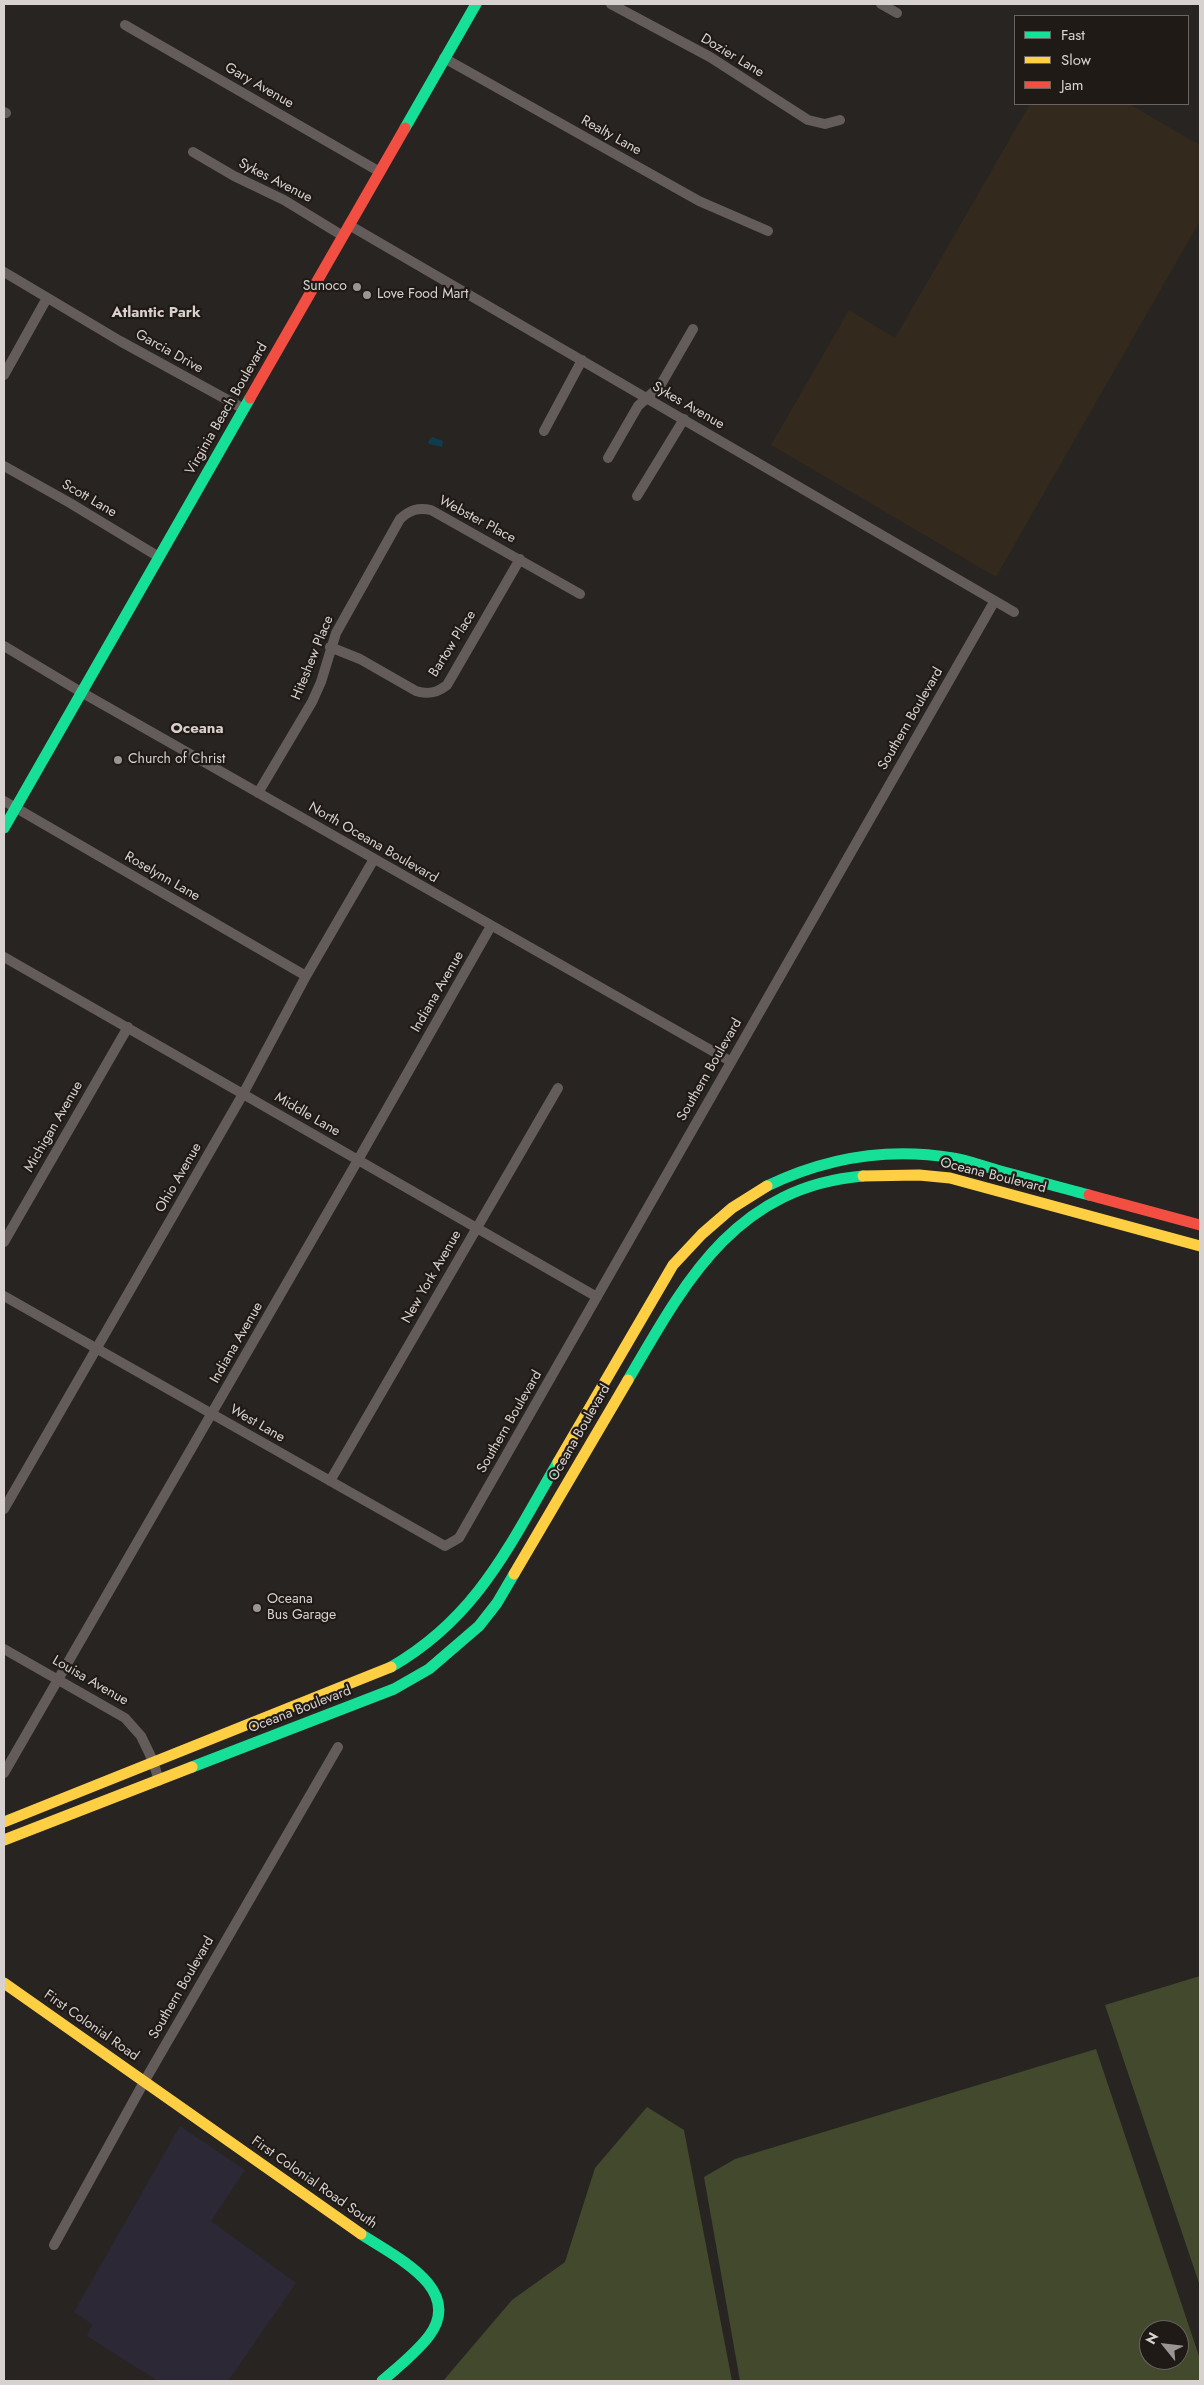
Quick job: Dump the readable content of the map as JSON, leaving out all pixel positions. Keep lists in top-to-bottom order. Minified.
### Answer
{"streets":{"main road":["Virginia Beach Boulevard","Oceana Boulevard","First Colonial Road","First Colonial Road South"],"street":["Dozier Lane","Gary Avenue","Realty Lane","Sykes Avenue","Garcia Drive","Scott Lane","Webster Place","Bartow Place","Hiteshew Place","Southern Boulevard","North Oceana Boulevard","Roselynn Lane","Indiana Avenue","Middle Lane","Michigan Avenue","Ohio Avenue","New York Avenue","West Lane","Louisa Avenue"]},"crossings":[["Gary Avenue","Virginia Beach Boulevard"],["Realty Lane","Virginia Beach Boulevard"],["Sykes Avenue","Virginia Beach Boulevard"],["Sykes Avenue","Southern Boulevard"],["Garcia Drive","Virginia Beach Boulevard"],["Virginia Beach Boulevard","Scott Lane"],["Virginia Beach Boulevard","North Oceana Boulevard"],["Virginia Beach Boulevard","Roselynn Lane"],["Webster Place","Bartow Place"],["Webster Place","Hiteshew Place"],["Bartow Place","Hiteshew Place"],["Hiteshew Place","North Oceana Boulevard"],["Southern Boulevard","North Oceana Boulevard"],["Southern Boulevard","Middle Lane"],["Southern Boulevard","West Lane"],["Southern Boulevard","First Colonial Road"],["North Oceana Boulevard","Indiana Avenue"],["North Oceana Boulevard","Ohio Avenue"],["Roselynn Lane","Ohio Avenue"],["Indiana Avenue","Middle Lane"],["Indiana Avenue","West Lane"],["Indiana Avenue","Louisa Avenue"],["Middle Lane","Michigan Avenue"],["Middle Lane","Ohio Avenue"],["Middle Lane","New York Avenue"],["Oceana Boulevard","Louisa Avenue"],["Ohio Avenue","West Lane"],["New York Avenue","West Lane"],["First Colonial Road","First Colonial Road South"]],"districts":["Atlantic Park","Oceana"],"places":["Sunoco","Love Food Mart","Church of Christ","Oceana Bus Garage"],"legend":["Fast","Slow","Jam"],"north":"top left"}
